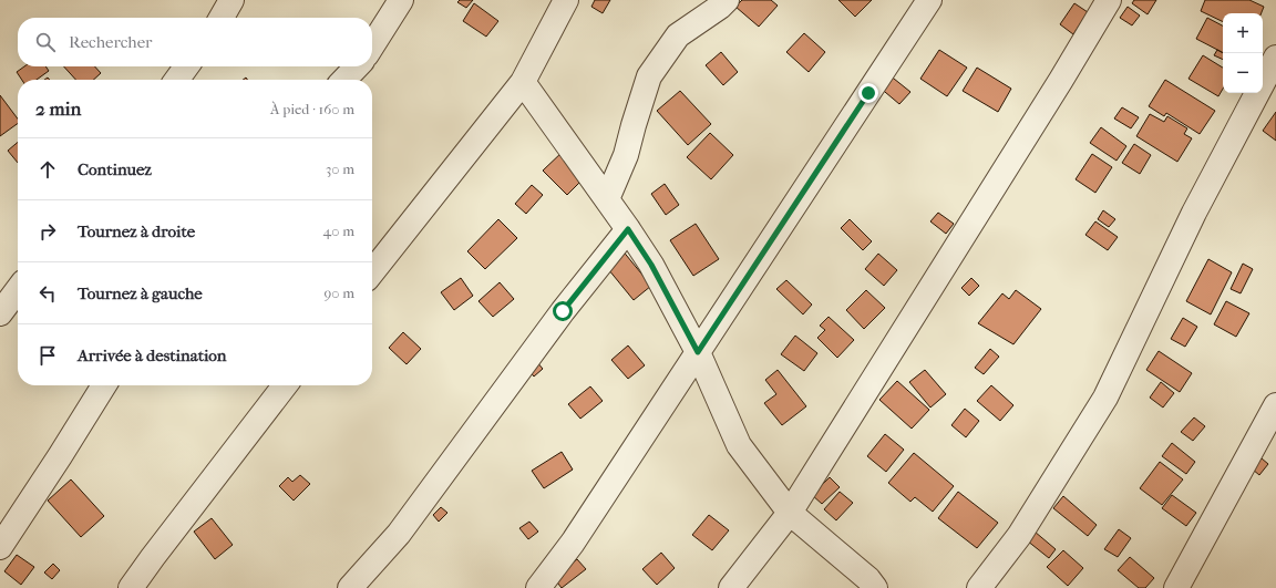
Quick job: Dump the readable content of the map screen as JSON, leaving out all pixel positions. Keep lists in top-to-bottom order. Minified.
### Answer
{"page":{"map_buttons":["+","−"],"search":"Rechercher","heading":["2 min","À pied · 160 m"],"list":[["Continuez","30 m"],["Tournez à droite","40 m"],["Tournez à gauche","90 m"],"Arrivée à destination"]}}
